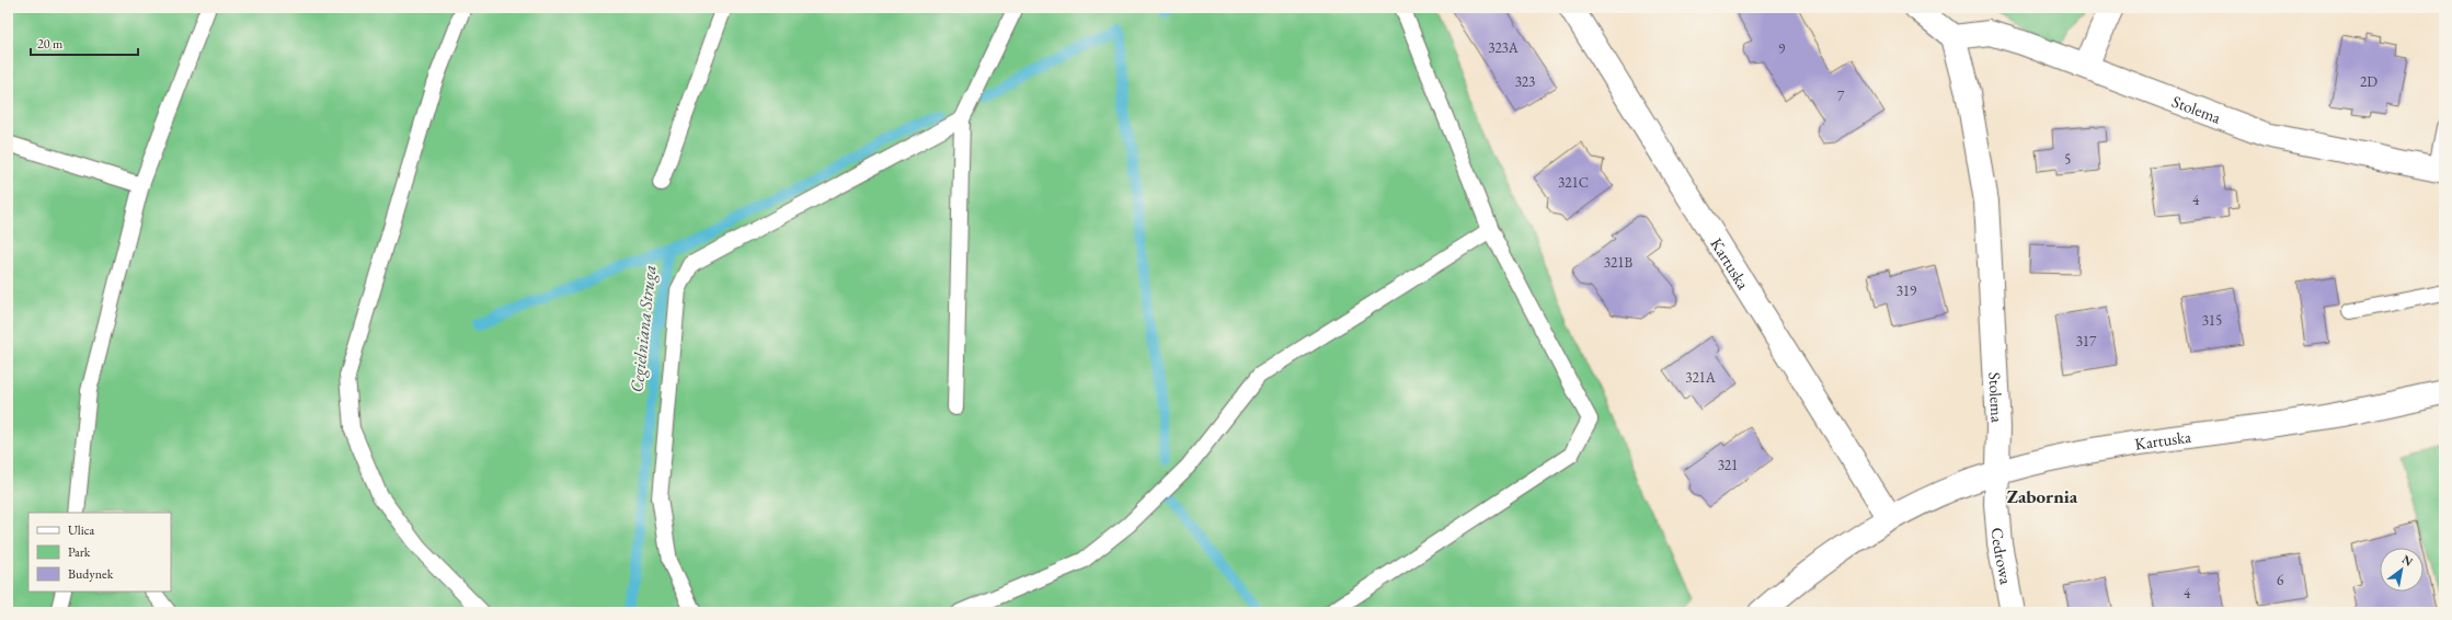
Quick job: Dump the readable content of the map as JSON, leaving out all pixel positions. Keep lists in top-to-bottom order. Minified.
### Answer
{"streets":{"street":["Stolema","Kartuska","Cedrowa"]},"crossings":[["Stolema","Kartuska"],["Stolema","Cedrowa"],["Kartuska","Cedrowa"]],"districts":["Zabornia"],"water":["Cegielniana Struga"],"house_numbers":["323A","9","323","2D","7","5","321C","4","321B","319","315","317","321A","321","6","4"],"legend":["Ulica","Park","Budynek"],"scale_bar":"20 m","north":"top right"}
